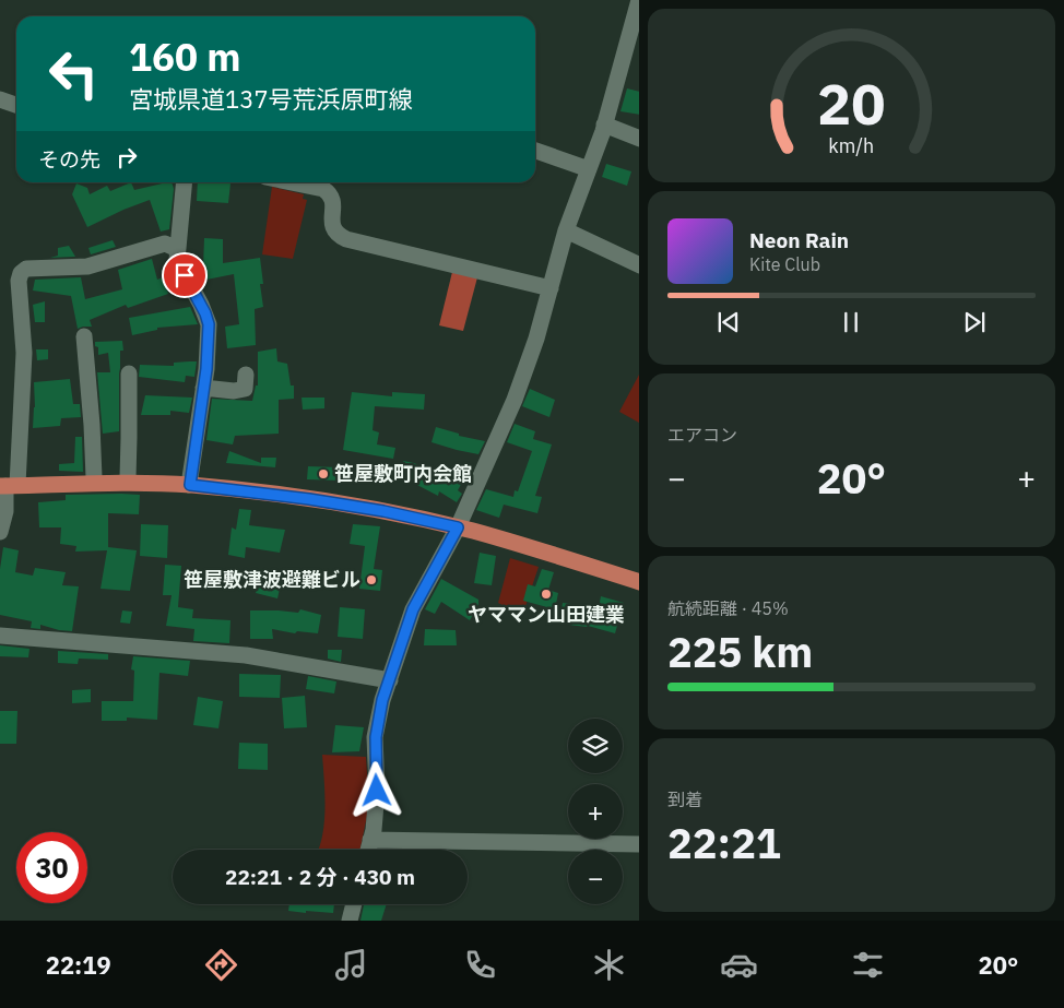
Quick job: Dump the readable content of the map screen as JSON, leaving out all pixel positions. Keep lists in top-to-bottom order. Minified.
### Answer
{"places":["笹屋敷町内会館","笹屋敷津波避難ビル","ヤママン山田建業"],"page":{"turn":["160 m","宮城県道137号荒浜原町線"],"then":"その先","song":["Neon Rain","Kite Club"],"tile":["エアコン",["航続距離 · 45%","225 km"],["到着","22:21"]],"heat":["−","20°","+"],"map_buttons":["+","−"],"limit":"30","trip":"22:21 · 2 分 · 430 m","tabs":["22:19","20°"],"gauge":["20","km/h"]}}
